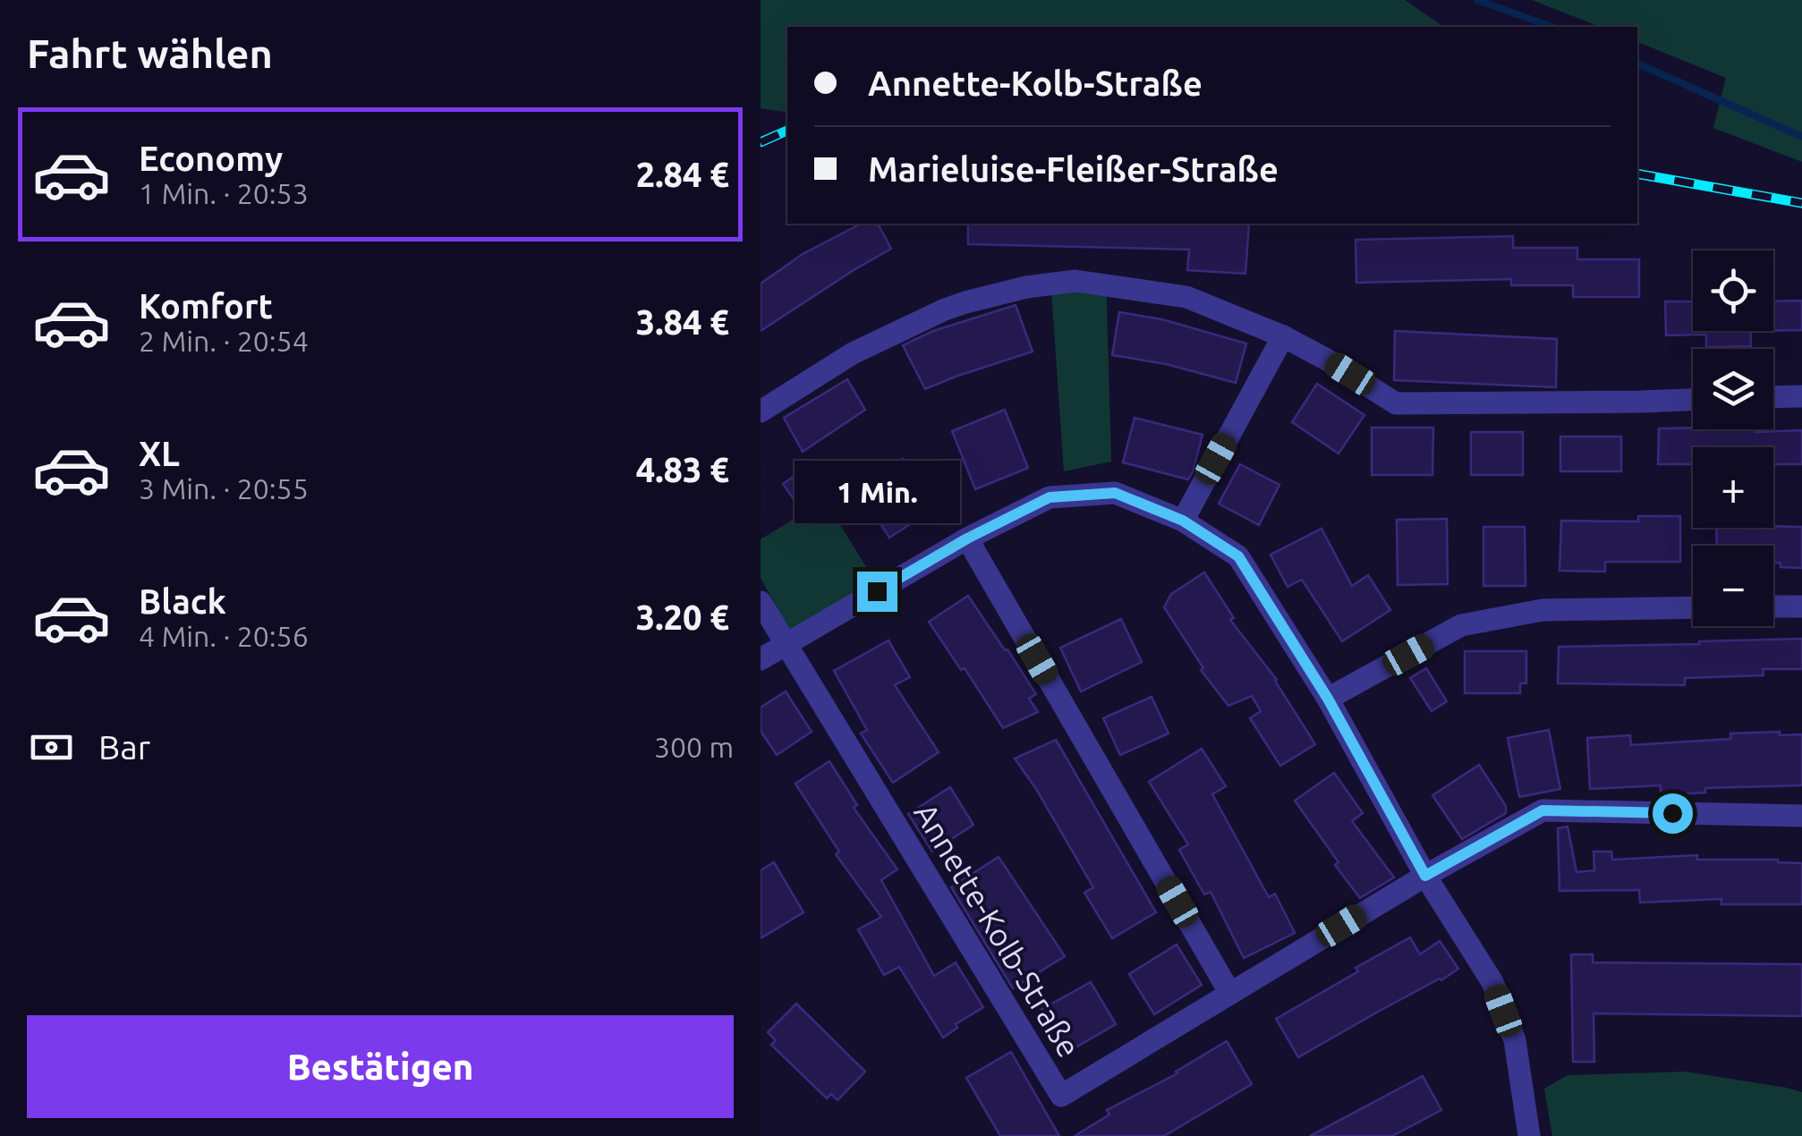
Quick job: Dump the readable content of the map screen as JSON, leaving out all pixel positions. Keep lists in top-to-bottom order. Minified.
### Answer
{"streets":{"street":["Annette-Kolb-Straße"]},"page":{"heading":"Fahrt wählen","banner":["Annette-Kolb-Straße","Marieluise-Fleißer-Straße"],"list":[{"name":"Economy","note":"1 Min. · 20:53","value":"2.84 €"},{"name":"Komfort","note":"2 Min. · 20:54","value":"3.84 €"},{"name":"XL","note":"3 Min. · 20:55","value":"4.83 €"},{"name":"Black","note":"4 Min. · 20:56","value":"3.20 €"}],"map_buttons":["+","−"],"bubble":"1 Min.","pay":["Bar","300 m"],"buttons":"Bestätigen"}}
